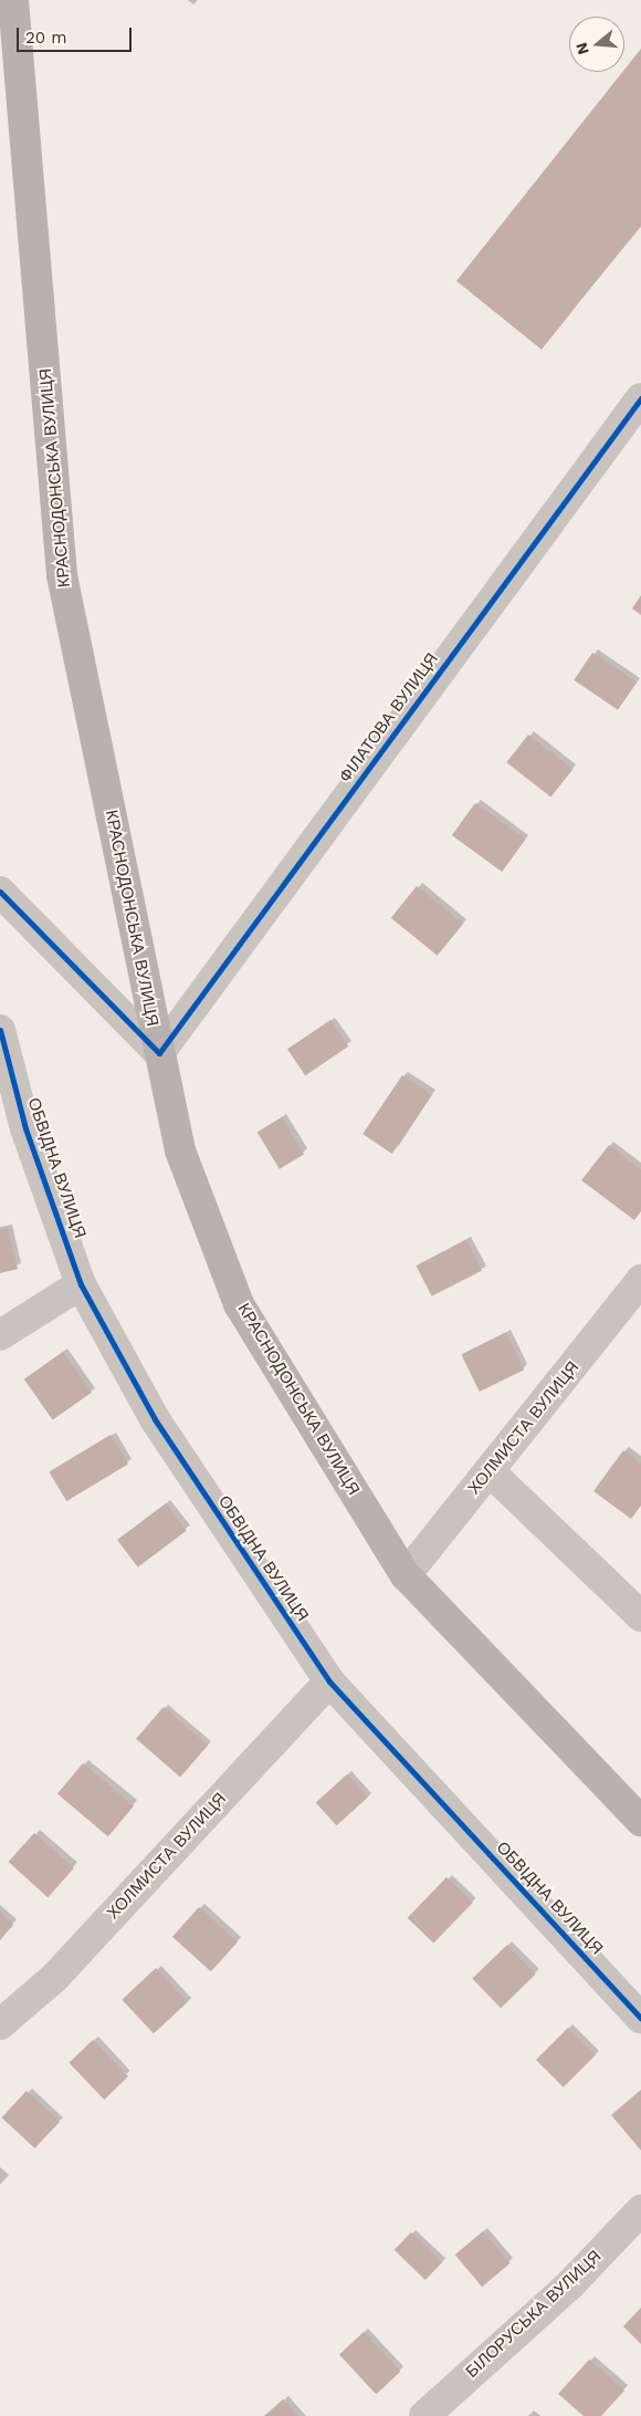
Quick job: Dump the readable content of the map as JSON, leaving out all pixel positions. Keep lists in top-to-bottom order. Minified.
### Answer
{"streets":{"main road":["КРАСНОДОНСЬКА ВУЛИЦЯ"],"street":["ФІЛАТОВА ВУЛИЦЯ","ОБВІДНА ВУЛИЦЯ","ХОЛМИСТА ВУЛИЦЯ","БІЛОРУСЬКА ВУЛИЦЯ"]},"crossings":[["КРАСНОДОНСЬКА ВУЛИЦЯ","ФІЛАТОВА ВУЛИЦЯ"],["КРАСНОДОНСЬКА ВУЛИЦЯ","ХОЛМИСТА ВУЛИЦЯ"],["ОБВІДНА ВУЛИЦЯ","ХОЛМИСТА ВУЛИЦЯ"]],"scale_bar":"20 m","north":"left"}
